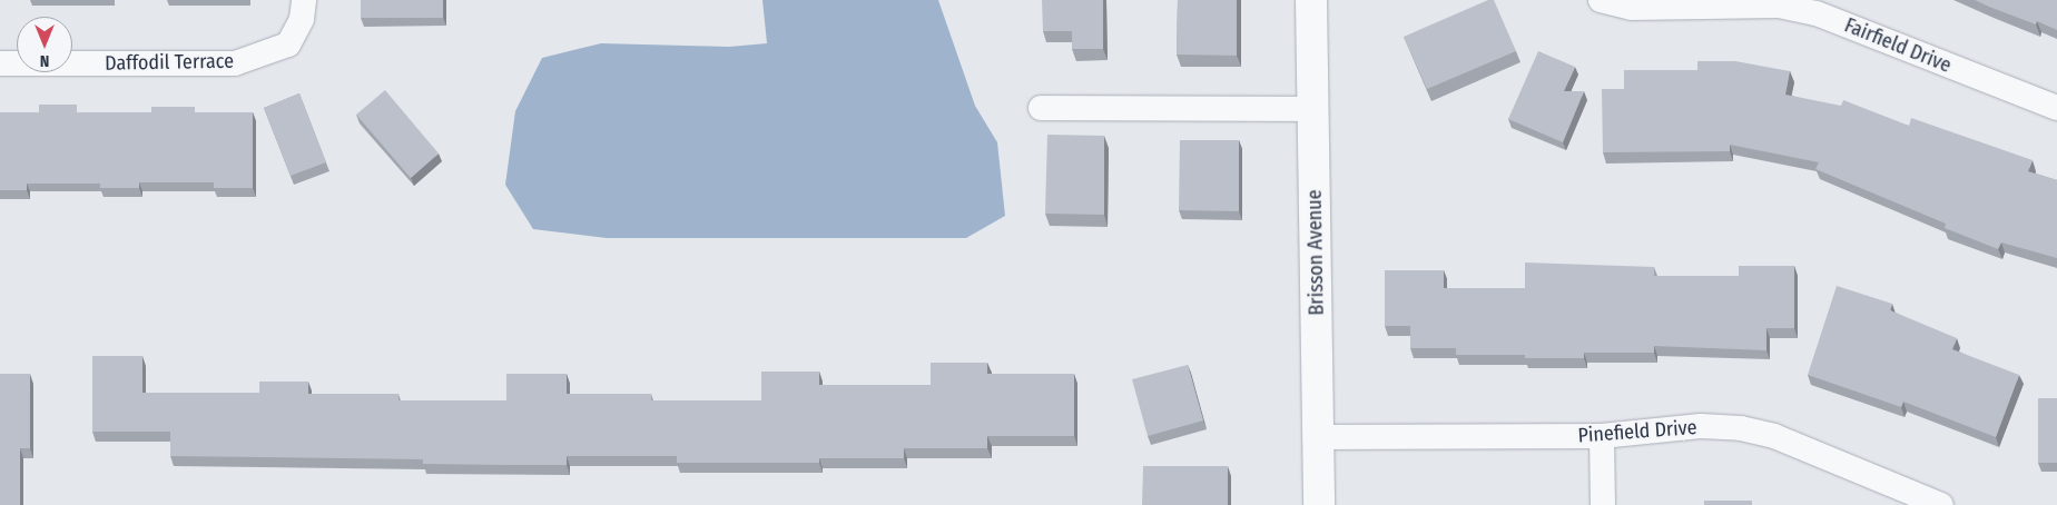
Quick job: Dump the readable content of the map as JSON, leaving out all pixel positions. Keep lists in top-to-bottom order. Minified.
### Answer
{"streets":{"street":["Fairfield Drive","Daffodil Terrace","Brisson Avenue","Pinefield Drive"]},"crossings":[["Brisson Avenue","Pinefield Drive"]],"north":"bottom"}
